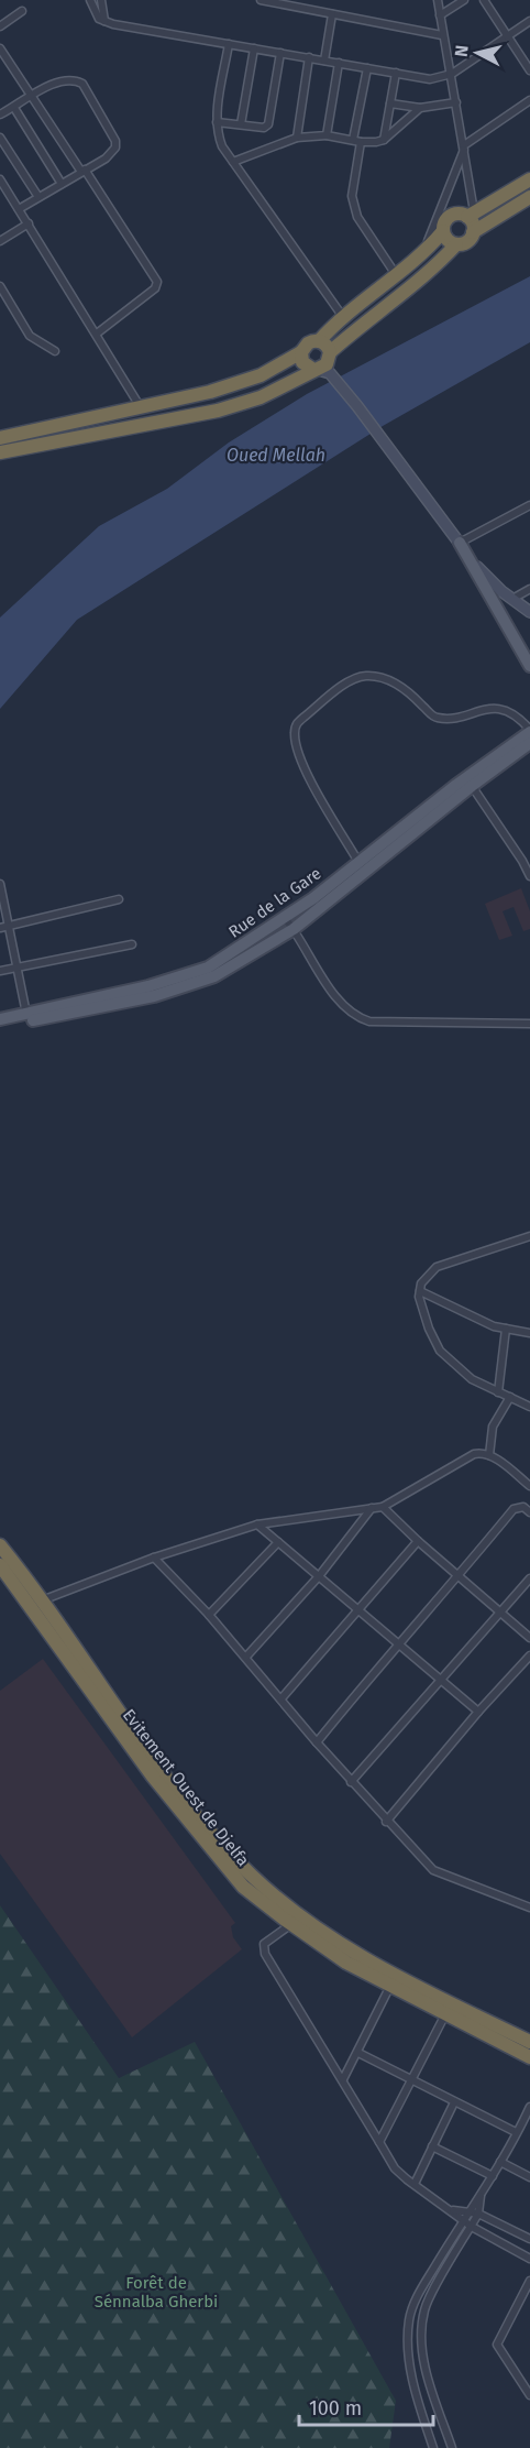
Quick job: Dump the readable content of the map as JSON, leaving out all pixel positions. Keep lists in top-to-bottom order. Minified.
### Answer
{"streets":{"highway":["Evitement Ouest de Djelfa"],"main road":["Rue de la Gare"]},"water":["Oued Mellah"],"parks":["Forêt de Sénnalba Gherbi"],"scale_bar":"100 m","north":"left"}
